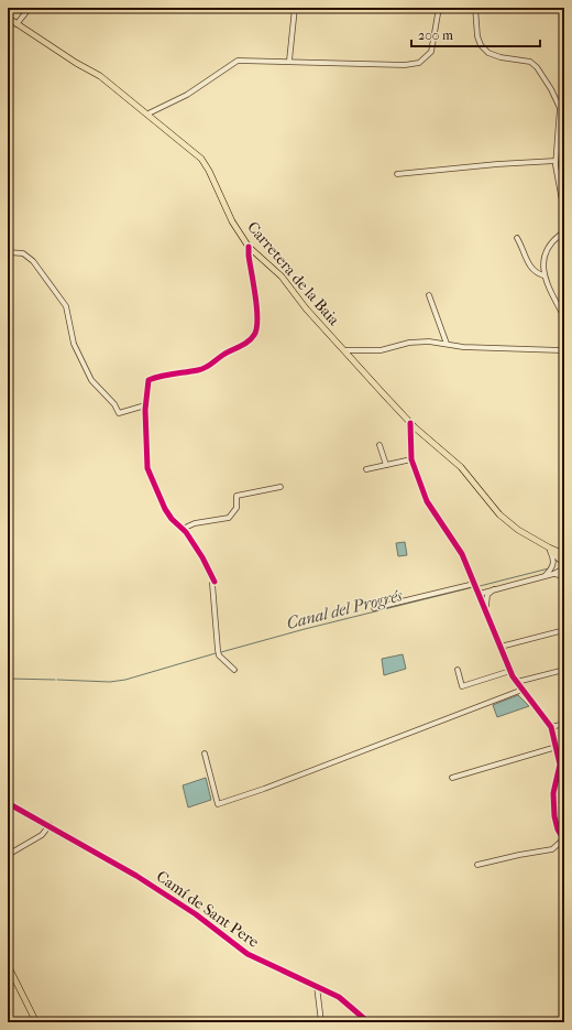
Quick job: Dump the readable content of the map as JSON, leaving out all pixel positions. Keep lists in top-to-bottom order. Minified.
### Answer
{"streets":{"main road":["Carretera de la Baia"],"street":["Camí de Sant Pere"]},"water":["Canal del Progrés"],"scale_bar":"200 m"}
